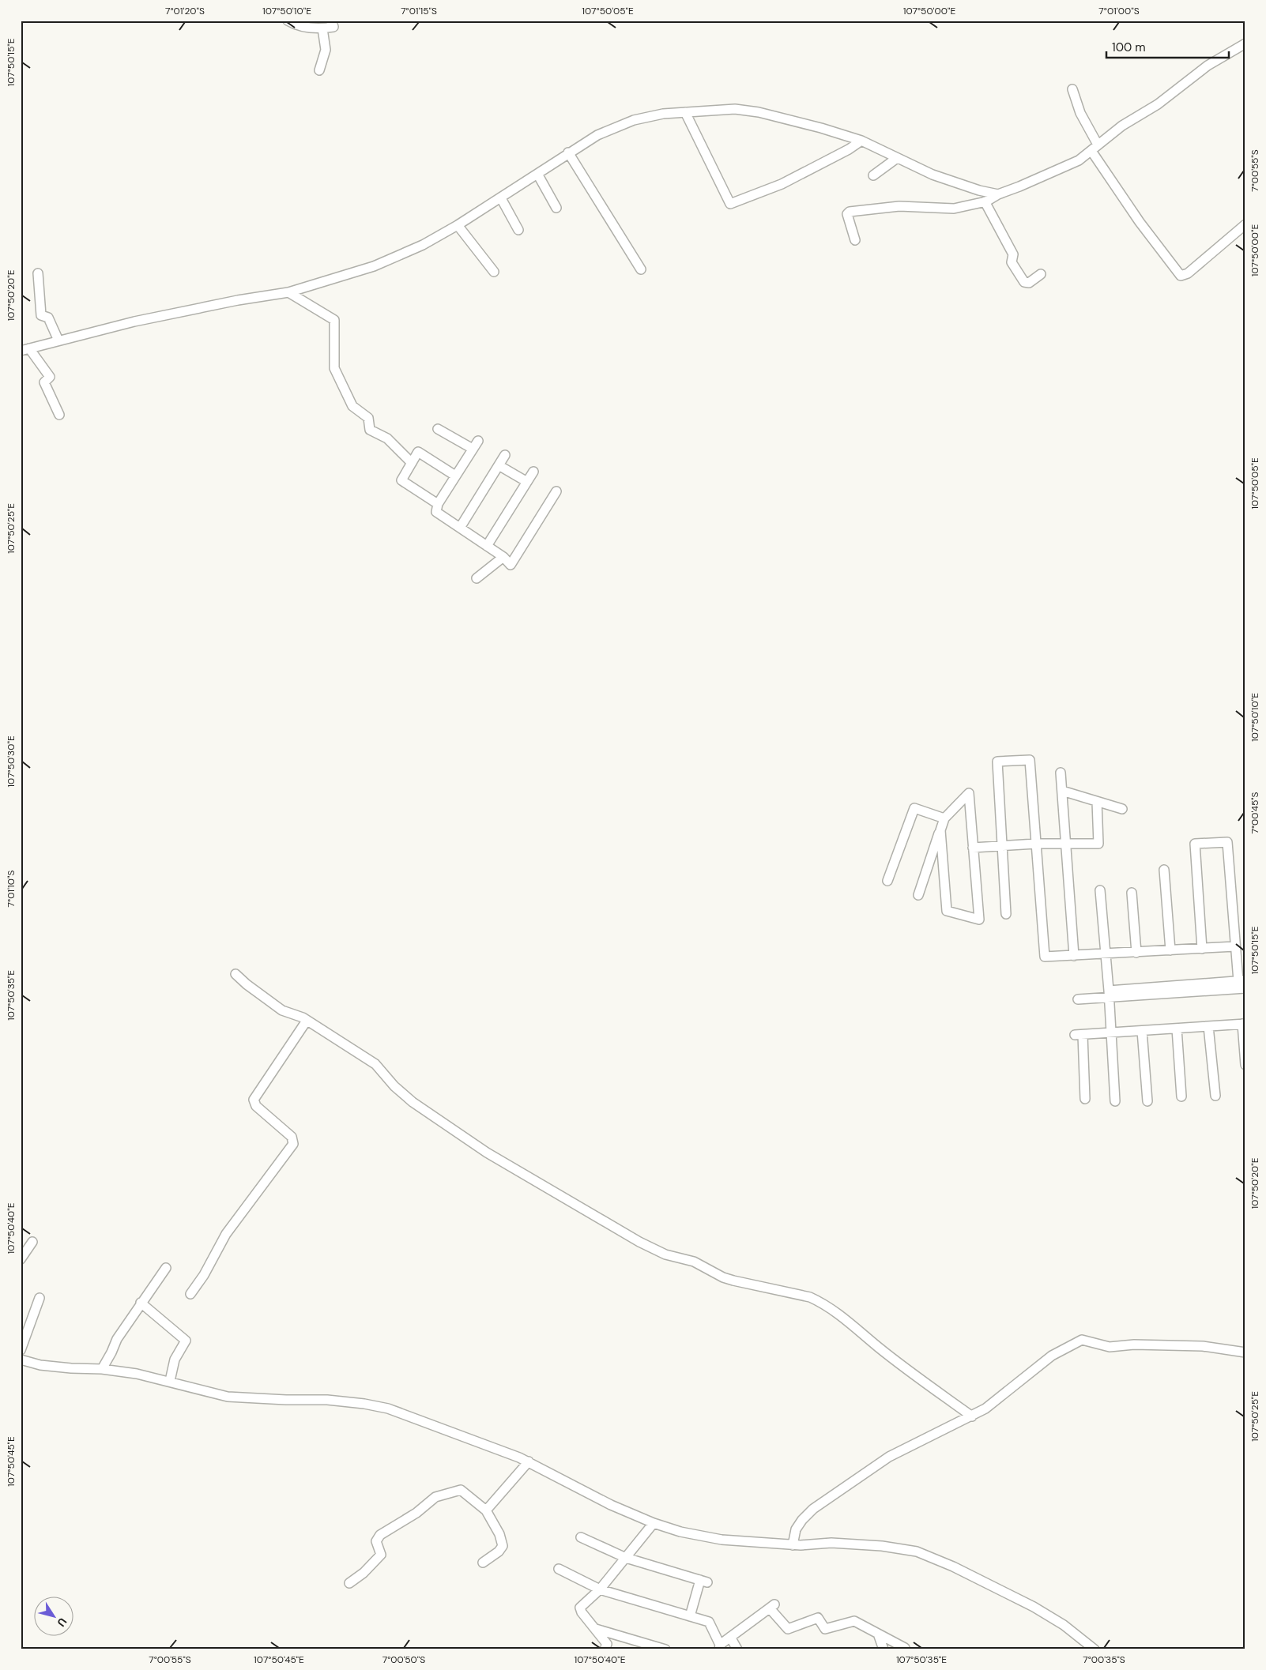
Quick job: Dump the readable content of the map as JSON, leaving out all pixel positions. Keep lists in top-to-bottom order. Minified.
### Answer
{"scale_bar":"100 m","north":"bottom right","coordinates":["7°01'20\"S","107°50'10\"E","7°01'15\"S","107°50'05\"E","107°50'00\"E","7°01'00\"S","107°50'15\"E","7°00'55\"S","107°50'20\"E","107°50'25\"E","107°50'30\"E","7°00'45\"S","7°01'10\"S","107°50'35\"E","107°50'40\"E","107°50'45\"E","7°00'50\"S","7°00'35\"S"]}
